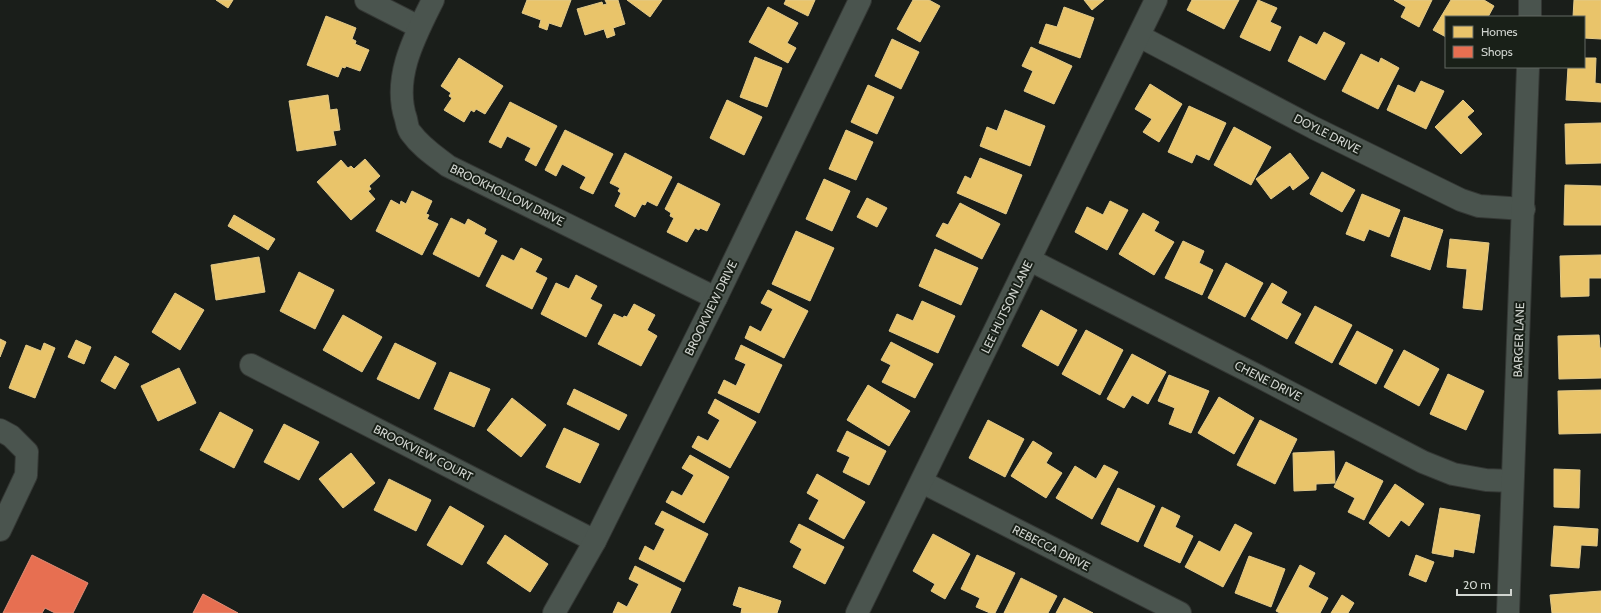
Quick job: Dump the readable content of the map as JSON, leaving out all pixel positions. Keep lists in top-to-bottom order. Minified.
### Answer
{"streets":{"street":["DOYLE DRIVE","BROOKHOLLOW DRIVE","LEE HUTSON LANE","BROOKVIEW DRIVE","BARGER LANE","CHENE DRIVE","BROOKVIEW COURT","REBECCA DRIVE"]},"crossings":[["DOYLE DRIVE","LEE HUTSON LANE"],["DOYLE DRIVE","BARGER LANE"],["BROOKHOLLOW DRIVE","BROOKVIEW DRIVE"],["LEE HUTSON LANE","CHENE DRIVE"],["LEE HUTSON LANE","REBECCA DRIVE"],["BROOKVIEW DRIVE","BROOKVIEW COURT"],["BARGER LANE","CHENE DRIVE"]],"legend":["Homes","Shops"],"scale_bar":"20 m"}
